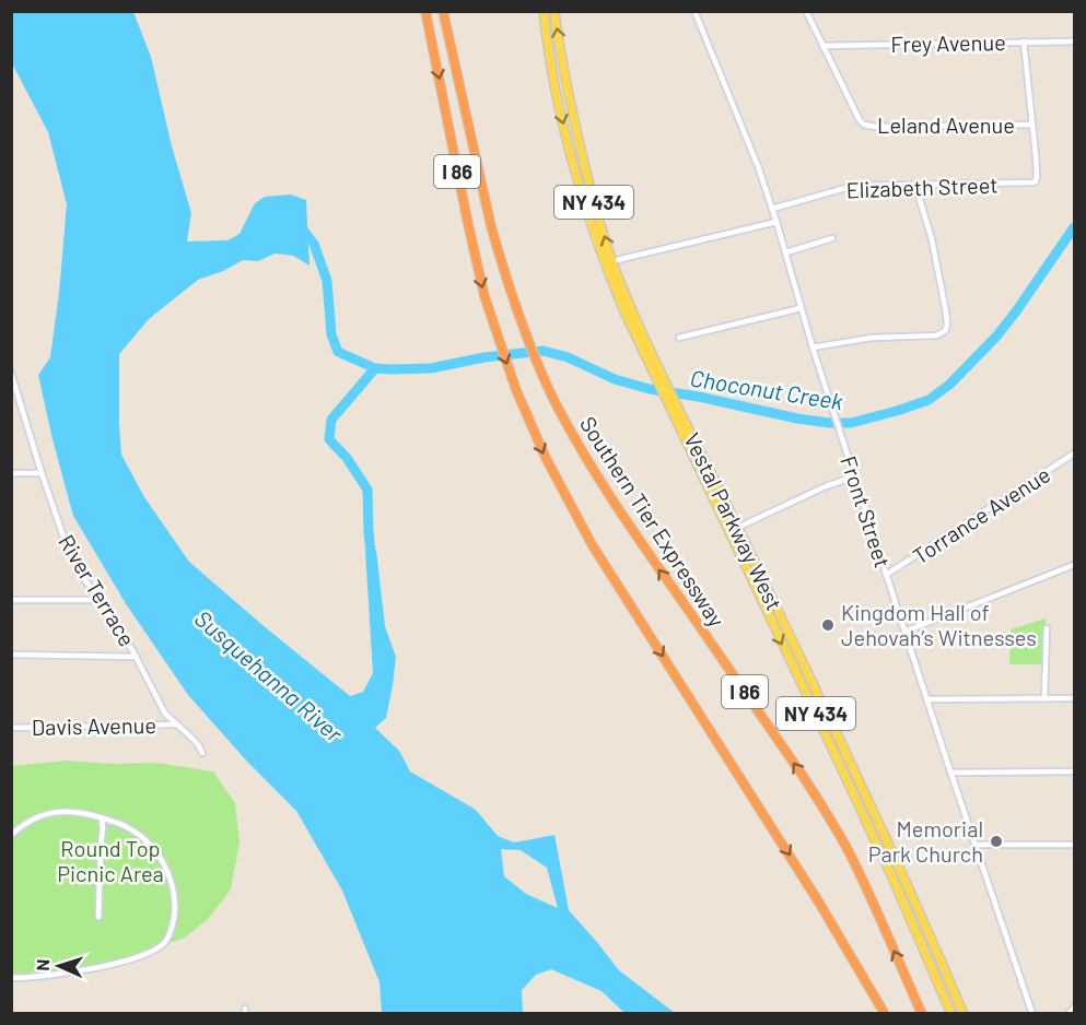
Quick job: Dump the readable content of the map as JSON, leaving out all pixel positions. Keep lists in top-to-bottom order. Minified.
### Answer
{"streets":{"highway":["I 86","Southern Tier Expressway"],"main road":["NY 434","Vestal Parkway West"],"street":["Frey Avenue","Leland Avenue","Elizabeth Street","Front Street","Torrance Avenue","River Terrace","Davis Avenue"]},"crossings":[["Frey Avenue","Leland Avenue"],["Leland Avenue","Elizabeth Street"],["Elizabeth Street","Front Street"],["Front Street","Torrance Avenue"],["River Terrace","Davis Avenue"]],"water":["Choconut Creek","Susquehanna River"],"parks":["Round Top Picnic Area"],"places":["Kingdom Hall of Jehovah’s Witnesses","Memorial Park Church"],"north":"left"}
